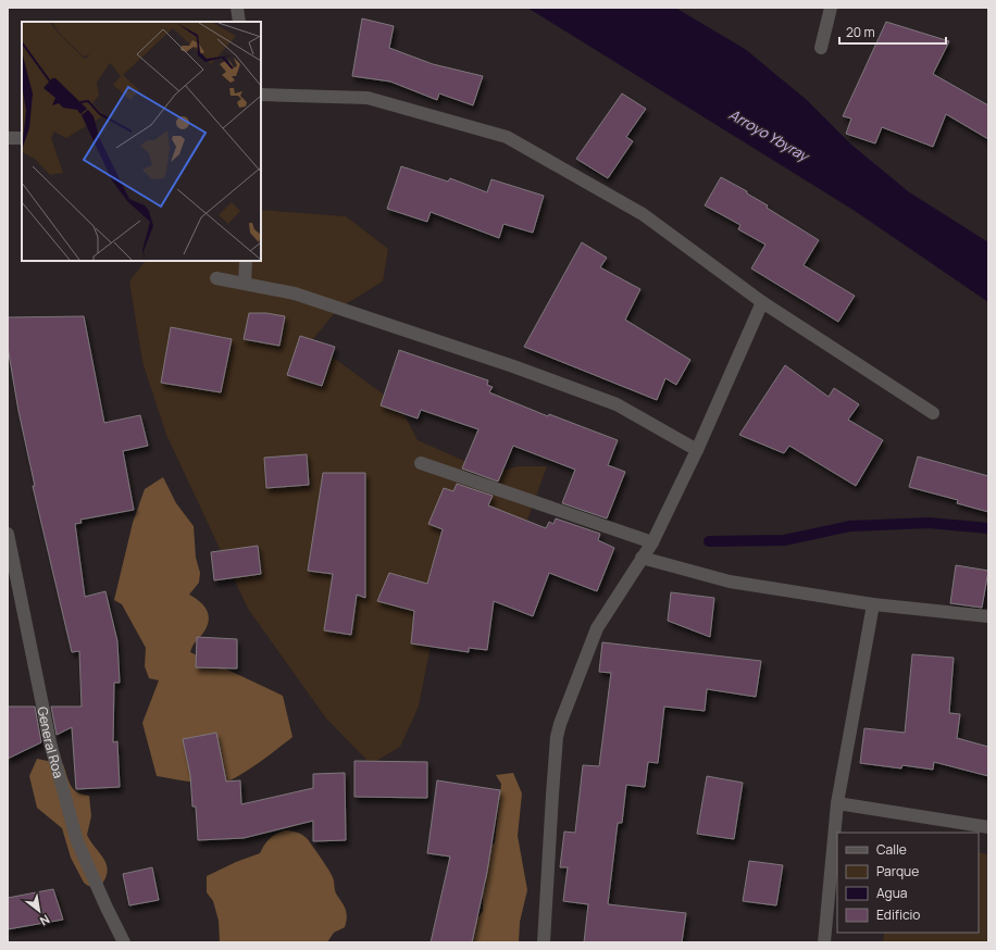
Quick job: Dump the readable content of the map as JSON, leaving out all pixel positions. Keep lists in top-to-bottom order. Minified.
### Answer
{"streets":{"street":["General Roa"]},"water":["Arroyo Ybyray"],"legend":["Calle","Parque","Agua","Edificio"],"scale_bar":"20 m","north":"bottom right"}
